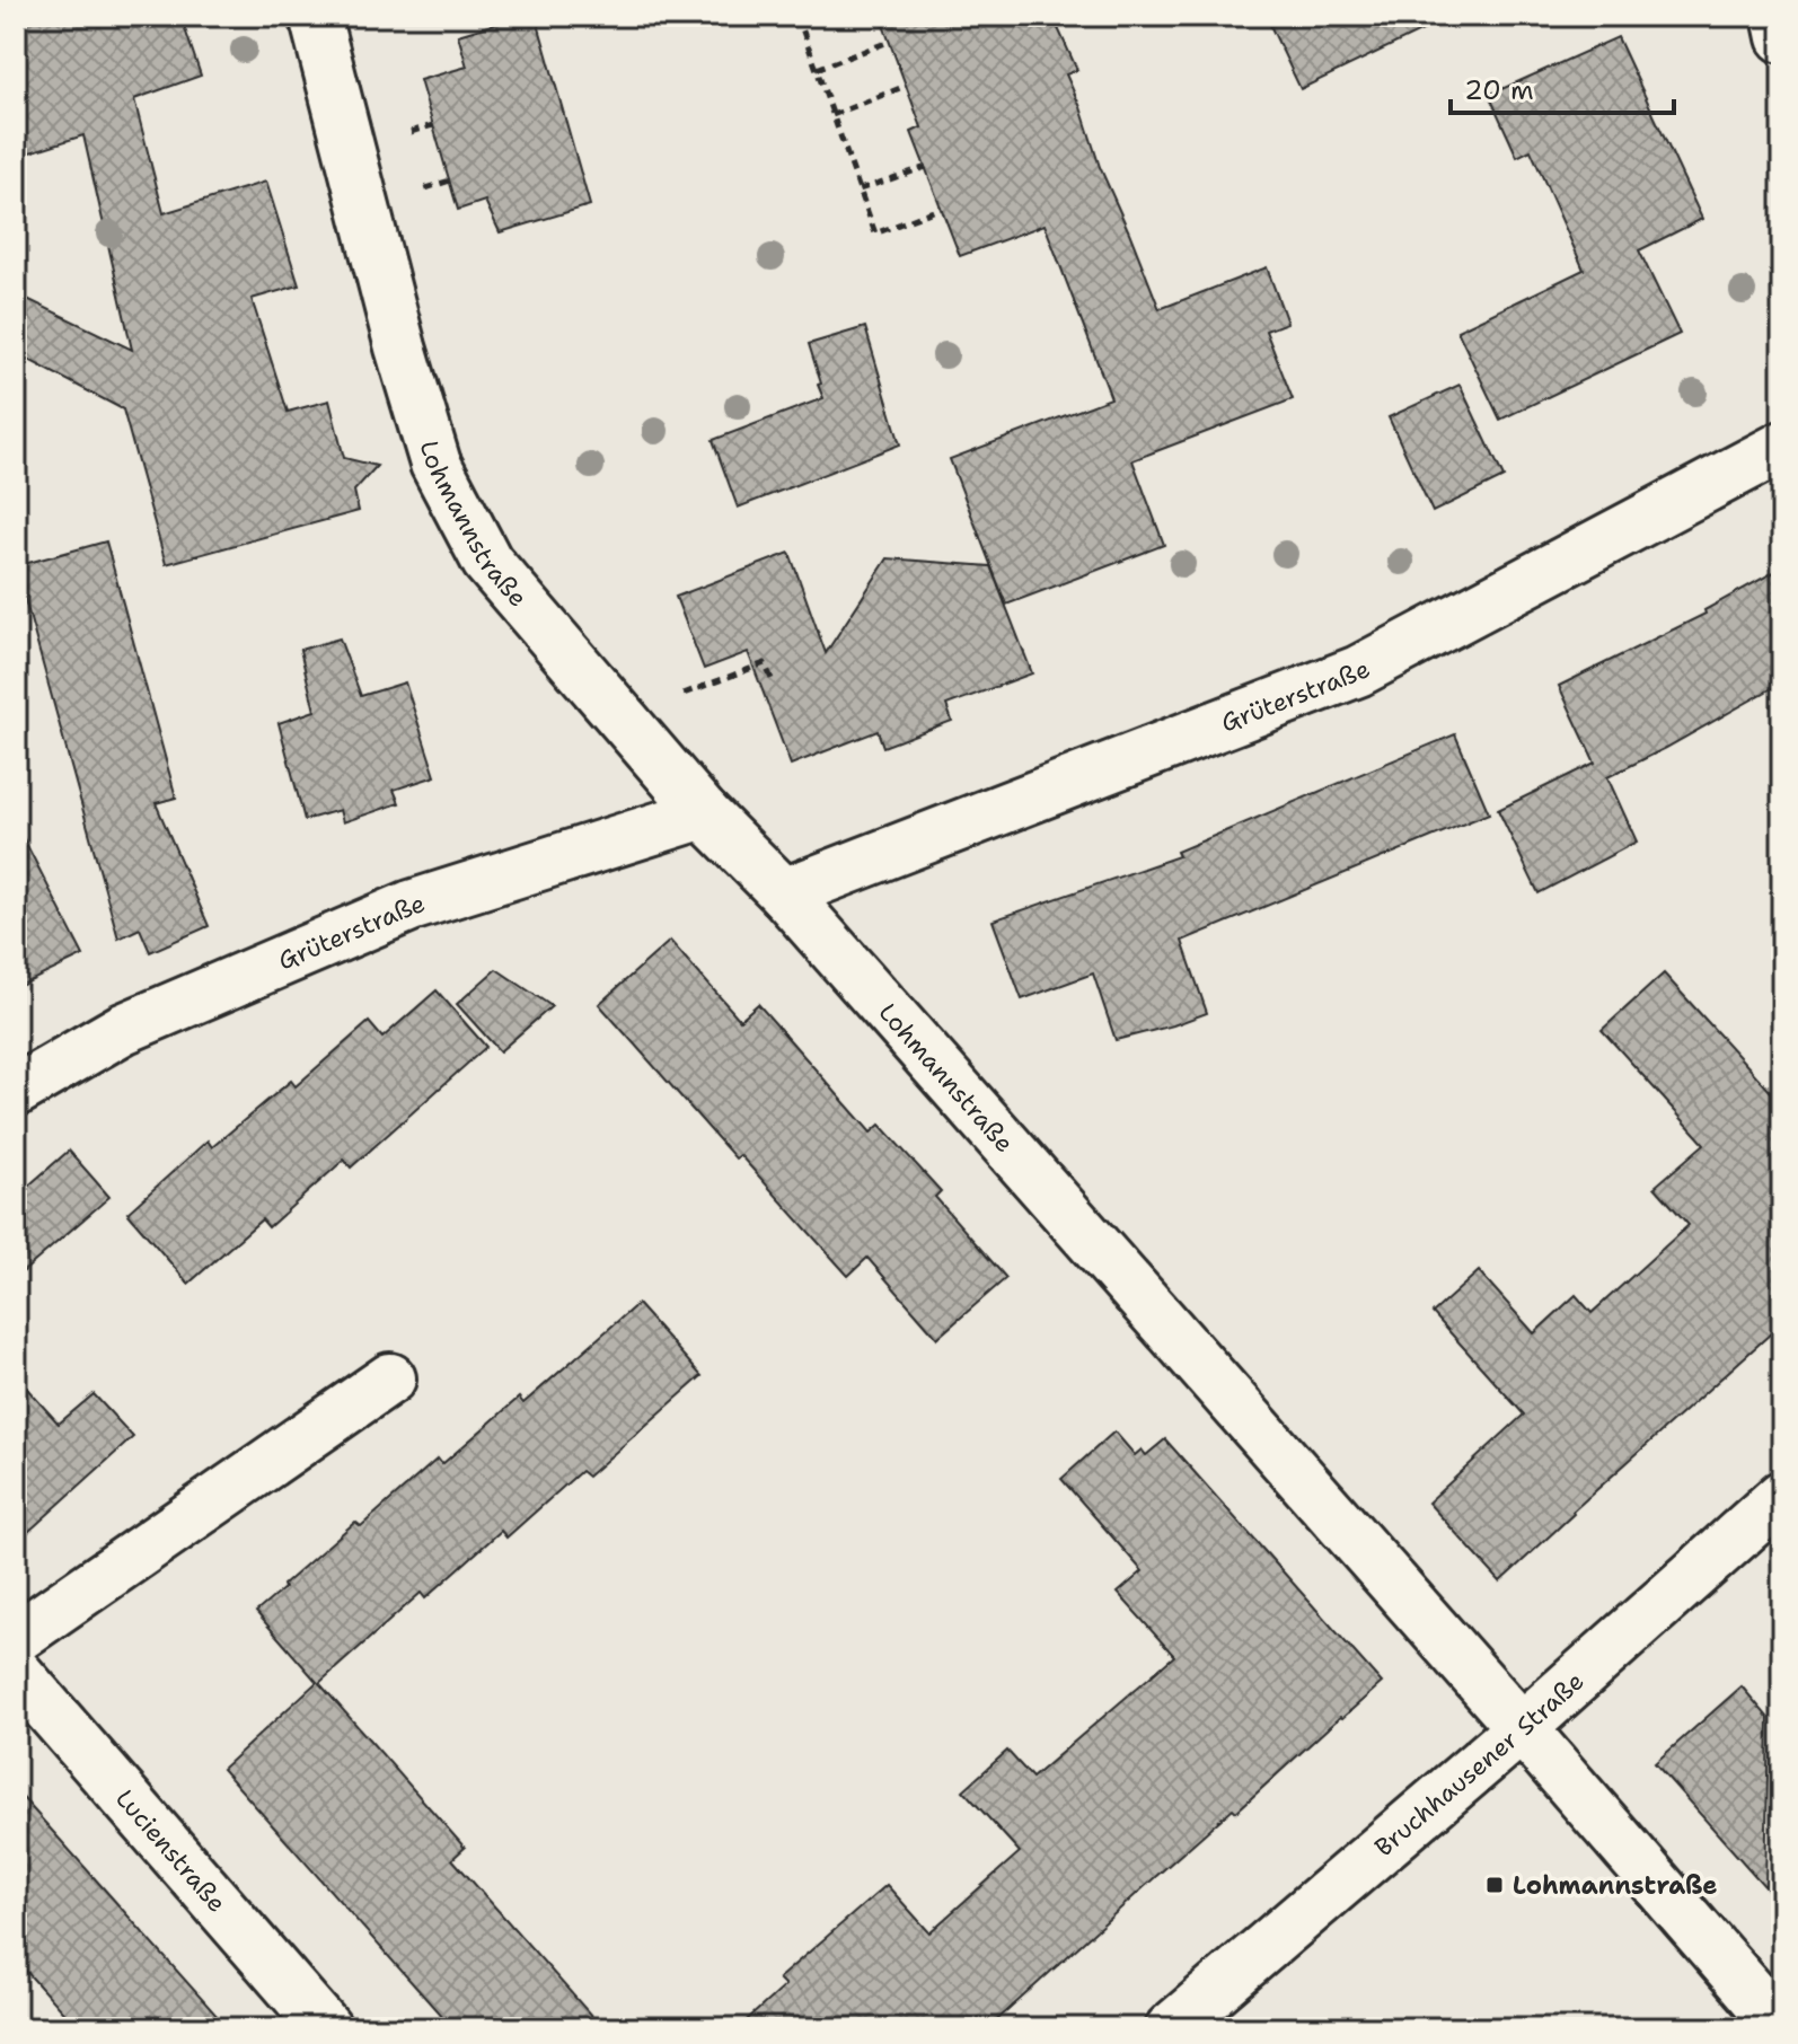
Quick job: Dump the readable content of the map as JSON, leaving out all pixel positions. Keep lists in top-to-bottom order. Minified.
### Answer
{"streets":{"street":["Lohmannstraße","Grüterstraße","Bruchhausener Straße","Lucienstraße"]},"crossings":[["Lohmannstraße","Grüterstraße"],["Lohmannstraße","Bruchhausener Straße"]],"places":{"transit":["Lohmannstraße"]},"scale_bar":"20 m"}
